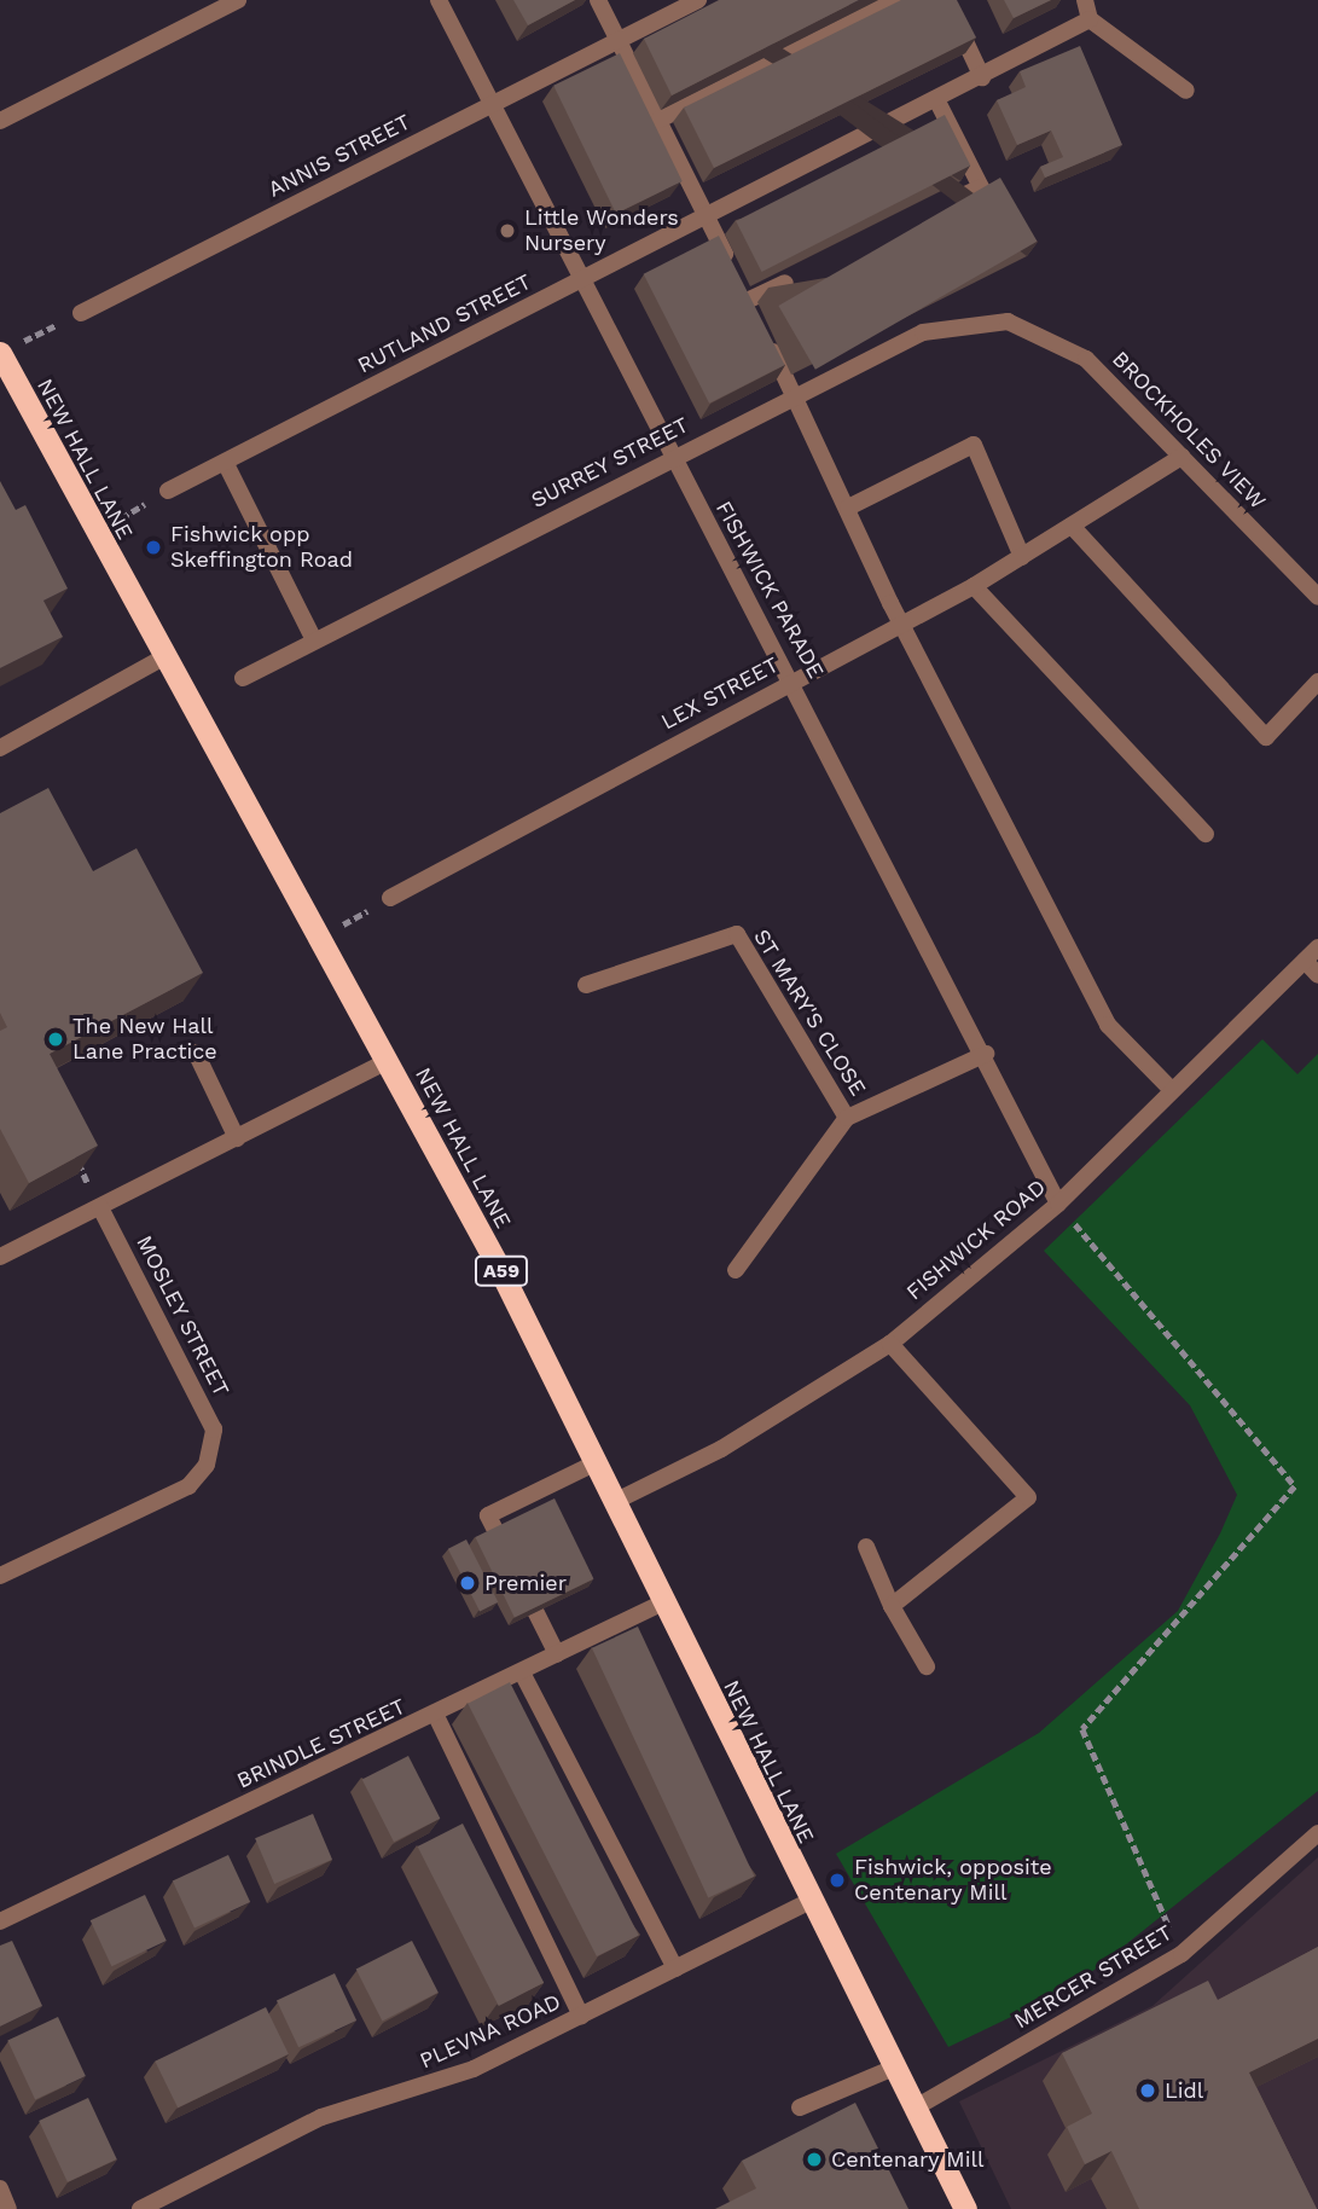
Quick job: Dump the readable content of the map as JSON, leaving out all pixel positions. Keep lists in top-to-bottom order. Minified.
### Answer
{"streets":{"highway":["NEW HALL LANE","A59"],"street":["ANNIS STREET","RUTLAND STREET","BROCKHOLES VIEW","SURREY STREET","FISHWICK PARADE","LEX STREET","ST MARY'S CLOSE","FISHWICK ROAD","MOSLEY STREET","BRINDLE STREET","MERCER STREET","PLEVNA ROAD"]},"crossings":[["ANNIS STREET","FISHWICK PARADE"],["RUTLAND STREET","FISHWICK PARADE"],["BROCKHOLES VIEW","SURREY STREET"],["BROCKHOLES VIEW","LEX STREET"],["NEW HALL LANE","FISHWICK ROAD"],["NEW HALL LANE","BRINDLE STREET"],["NEW HALL LANE","MERCER STREET"],["NEW HALL LANE","PLEVNA ROAD"],["SURREY STREET","FISHWICK PARADE"],["FISHWICK PARADE","LEX STREET"],["FISHWICK PARADE","ST MARY'S CLOSE"],["FISHWICK PARADE","FISHWICK ROAD"]],"places":["Little Wonders Nursery","Fishwick opp Skeffington Road","The New Hall Lane Practice","Premier","Fishwick, opposite Centenary Mill","Lidl","Centenary Mill"]}
